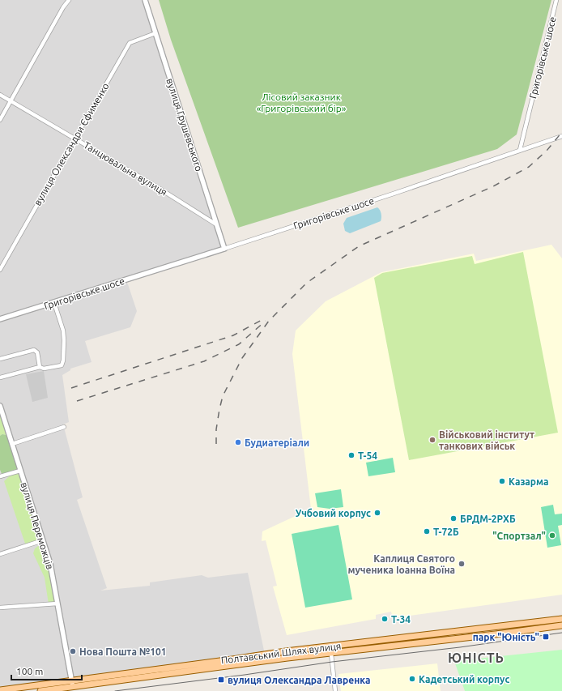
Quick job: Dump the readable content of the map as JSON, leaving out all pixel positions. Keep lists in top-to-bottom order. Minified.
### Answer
{"streets":{"main road":["Полтавський Шлях вулиця"],"street":["Григорівське шосе","вулиця Грушевського","вулиця Олександри Єфименко","Танцювальна вулиця","вулиця Переможців"]},"crossings":[["Григорівське шосе","вулиця Грушевського"],["вулиця Грушевського","вулиця Олександри Єфименко"],["вулиця Грушевського","Танцювальна вулиця"],["вулиця Олександри Єфименко","Танцювальна вулиця"],["вулиця Переможців","Полтавський Шлях вулиця"]],"districts":["ЮНІСТЬ"],"parks":["Лісовий заказник «Григорівський бір»"],"places":{"other":["Військовий інститут танкових військ","Будиатеріали","Т-54","Казарма","Учбовий корпус","БРДМ-2РХБ","Т-72Б","\"Спортзал\"","Каплиця Святого мученика Іоанна Воїна","T-34","Нова Пошта №101","Кадетський корпус"],"transit":["парк \"Юність\"","вулиця Олександра Лавренка"]},"scale_bar":"100 m"}
